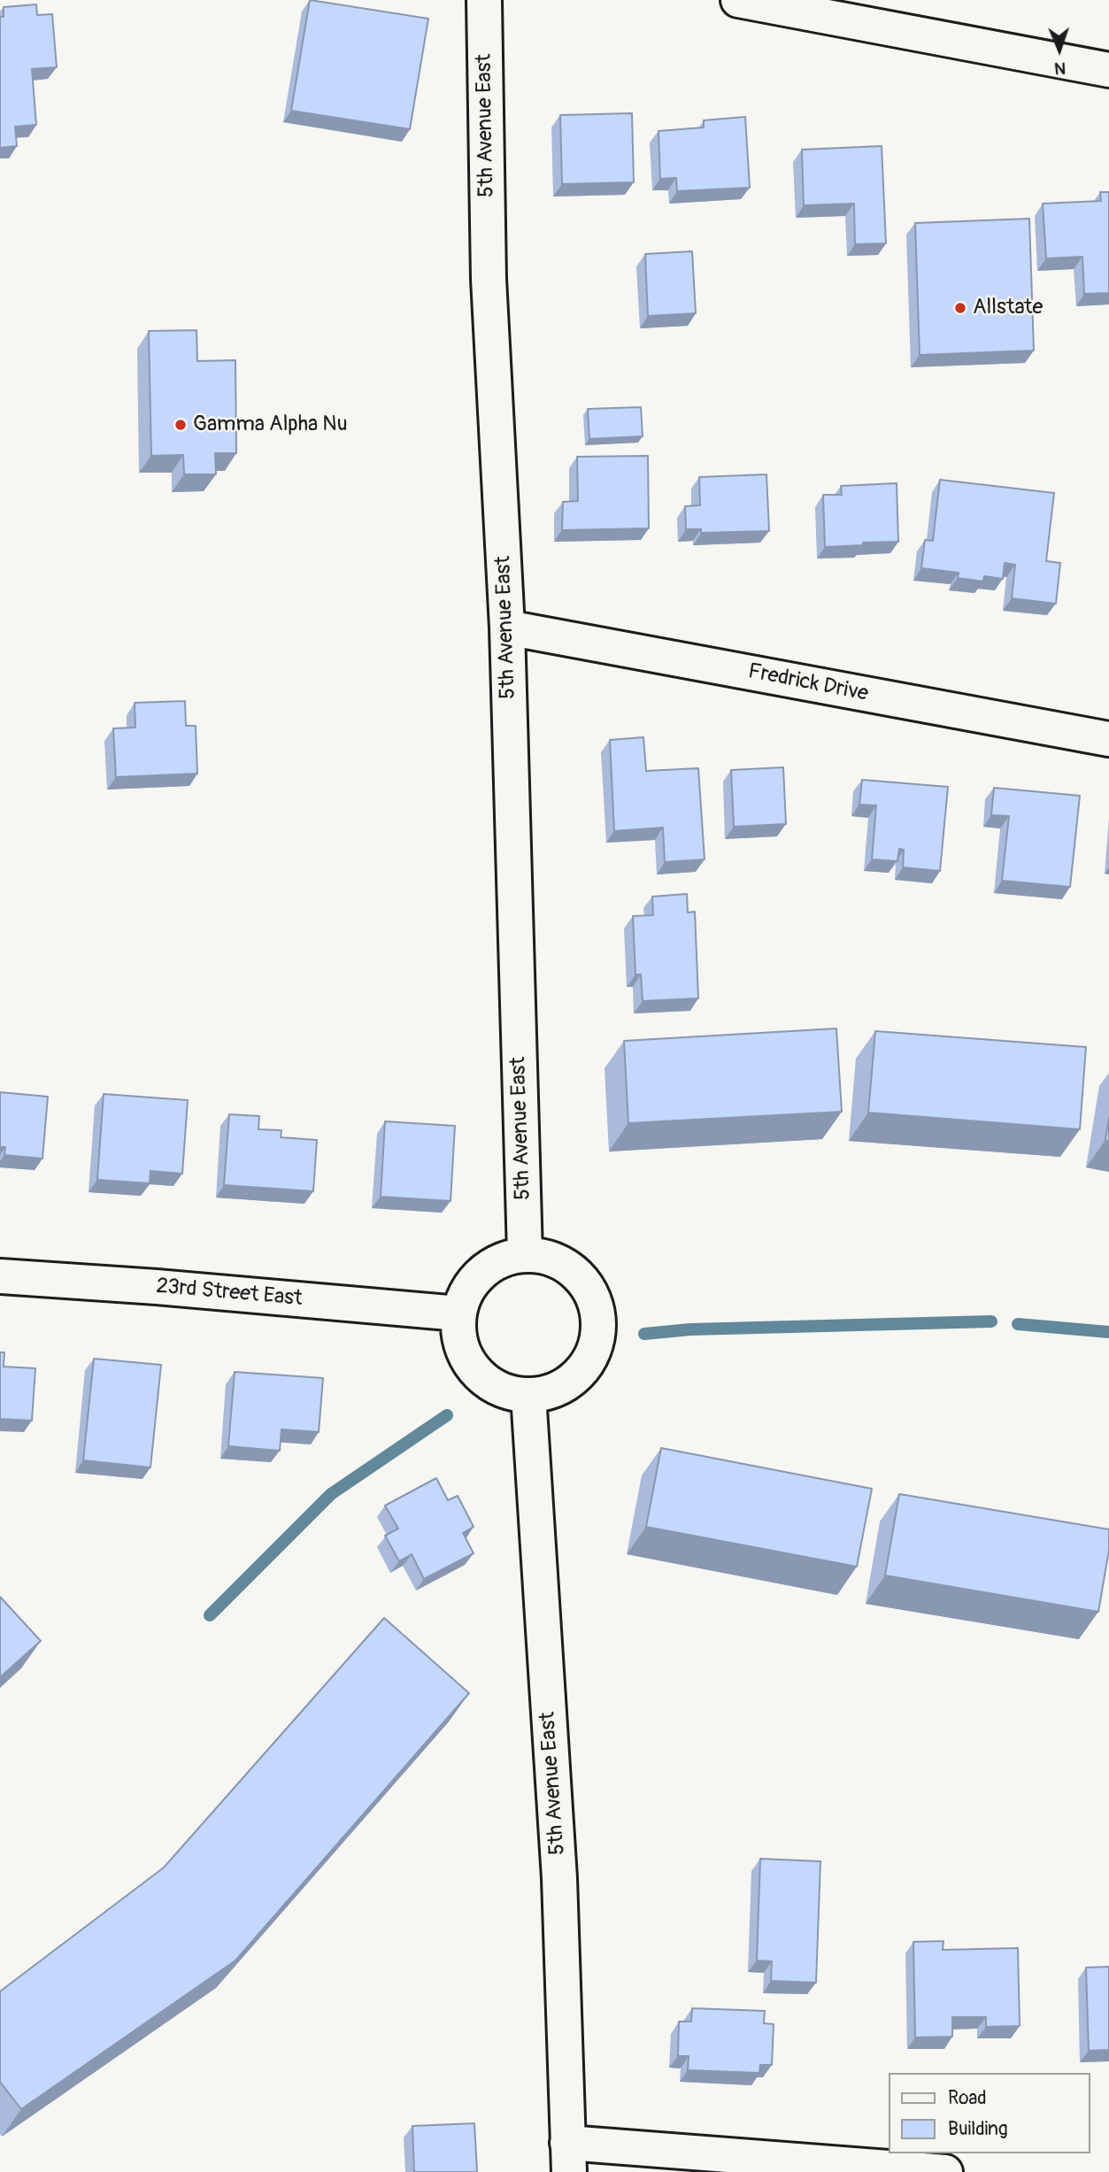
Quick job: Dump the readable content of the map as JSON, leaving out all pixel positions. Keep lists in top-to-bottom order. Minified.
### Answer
{"streets":{"street":["5th Avenue East","Fredrick Drive","23rd Street East"]},"crossings":[["5th Avenue East","Fredrick Drive"],["5th Avenue East","23rd Street East"]],"places":["Allstate","Gamma Alpha Nu"],"legend":["Road","Building"],"north":"bottom"}
